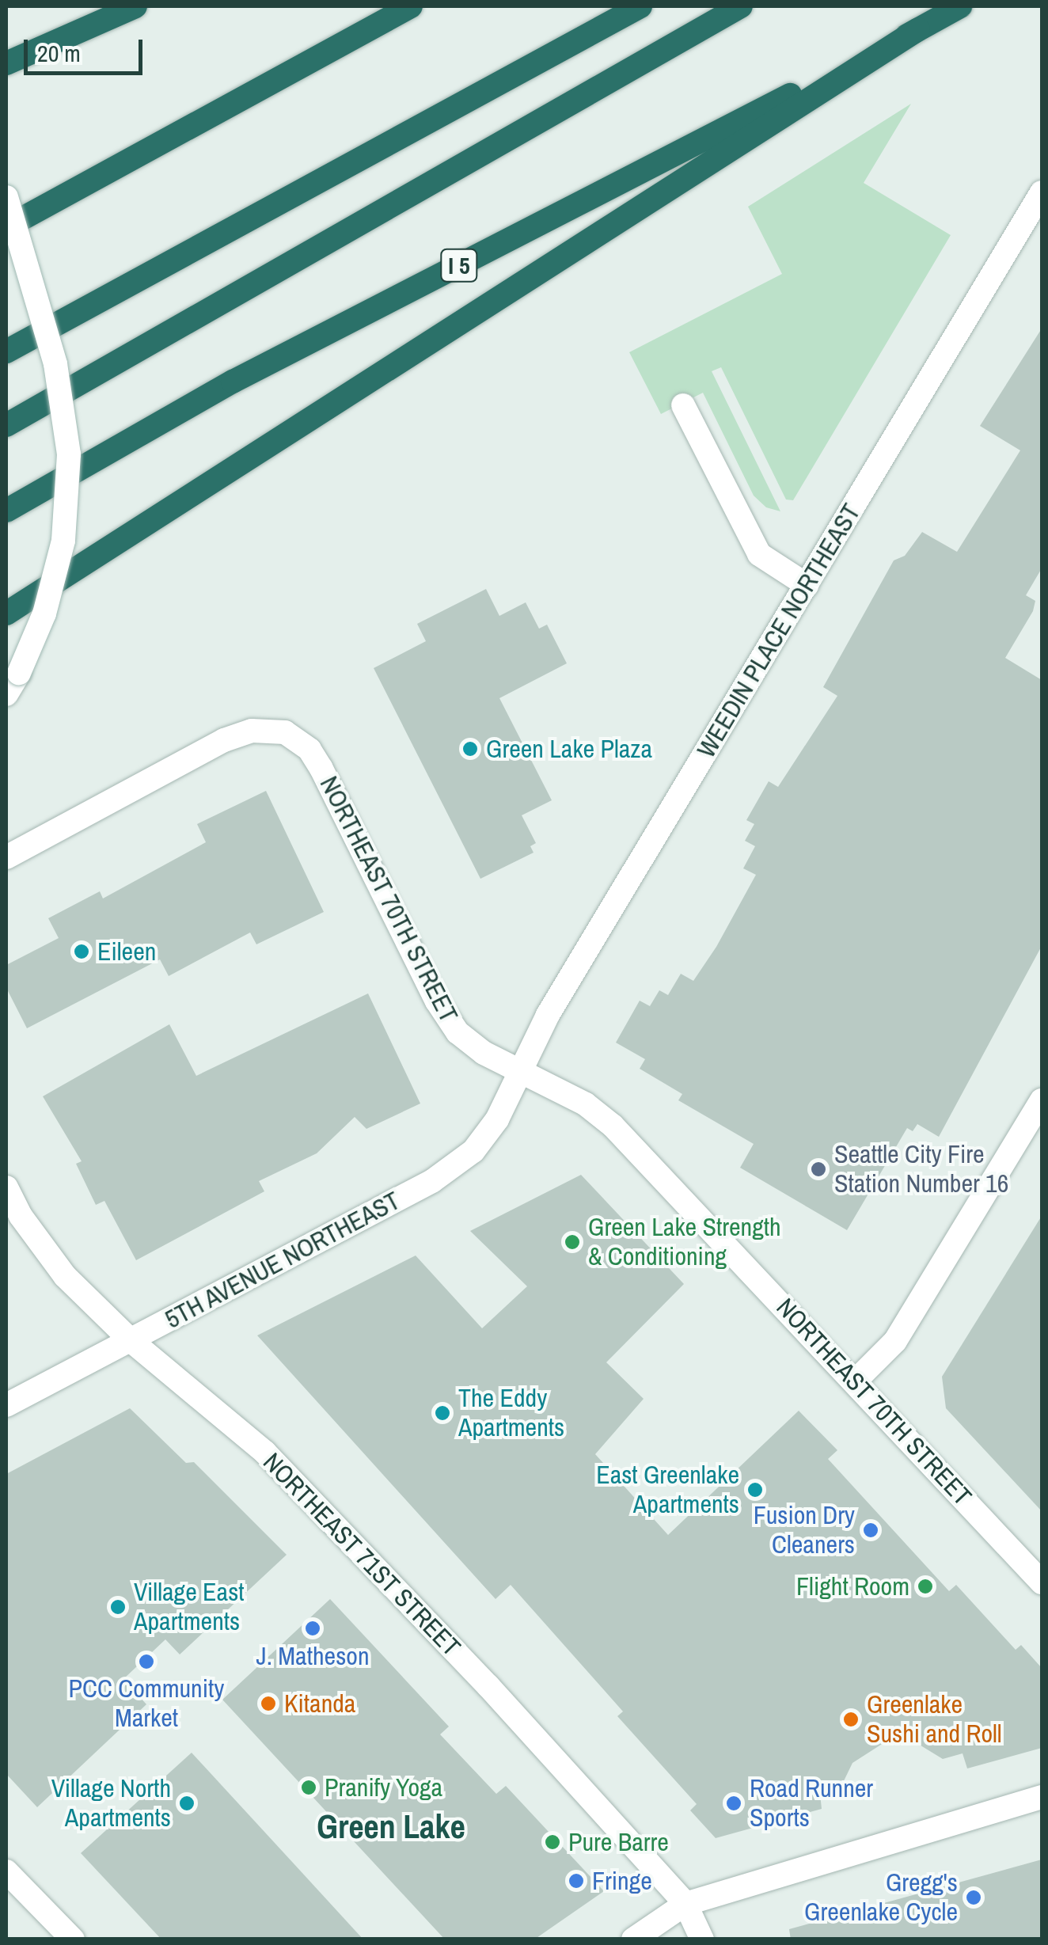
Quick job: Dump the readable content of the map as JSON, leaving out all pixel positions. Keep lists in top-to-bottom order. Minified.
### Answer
{"streets":{"highway":["I 5"],"street":["WEEDIN PLACE NORTHEAST","NORTHEAST 70TH STREET","5TH AVENUE NORTHEAST","NORTHEAST 71ST STREET"]},"crossings":[["WEEDIN PLACE NORTHEAST","NORTHEAST 70TH STREET"],["WEEDIN PLACE NORTHEAST","5TH AVENUE NORTHEAST"],["NORTHEAST 70TH STREET","5TH AVENUE NORTHEAST"],["5TH AVENUE NORTHEAST","NORTHEAST 71ST STREET"]],"districts":["Green Lake"],"places":["Green Lake Plaza","Eileen","Seattle City Fire Station Number 16","Green Lake Strength & Conditioning","The Eddy Apartments","East Greenlake Apartments","Fusion Dry Cleaners","Flight Room","Village East Apartments","J. Matheson","PCC Community Market","Kitanda","Greenlake Sushi and Roll","Pranify Yoga","Village North Apartments","Road Runner Sports","Pure Barre","Fringe","Gregg's Greenlake Cycle"],"scale_bar":"20 m"}
